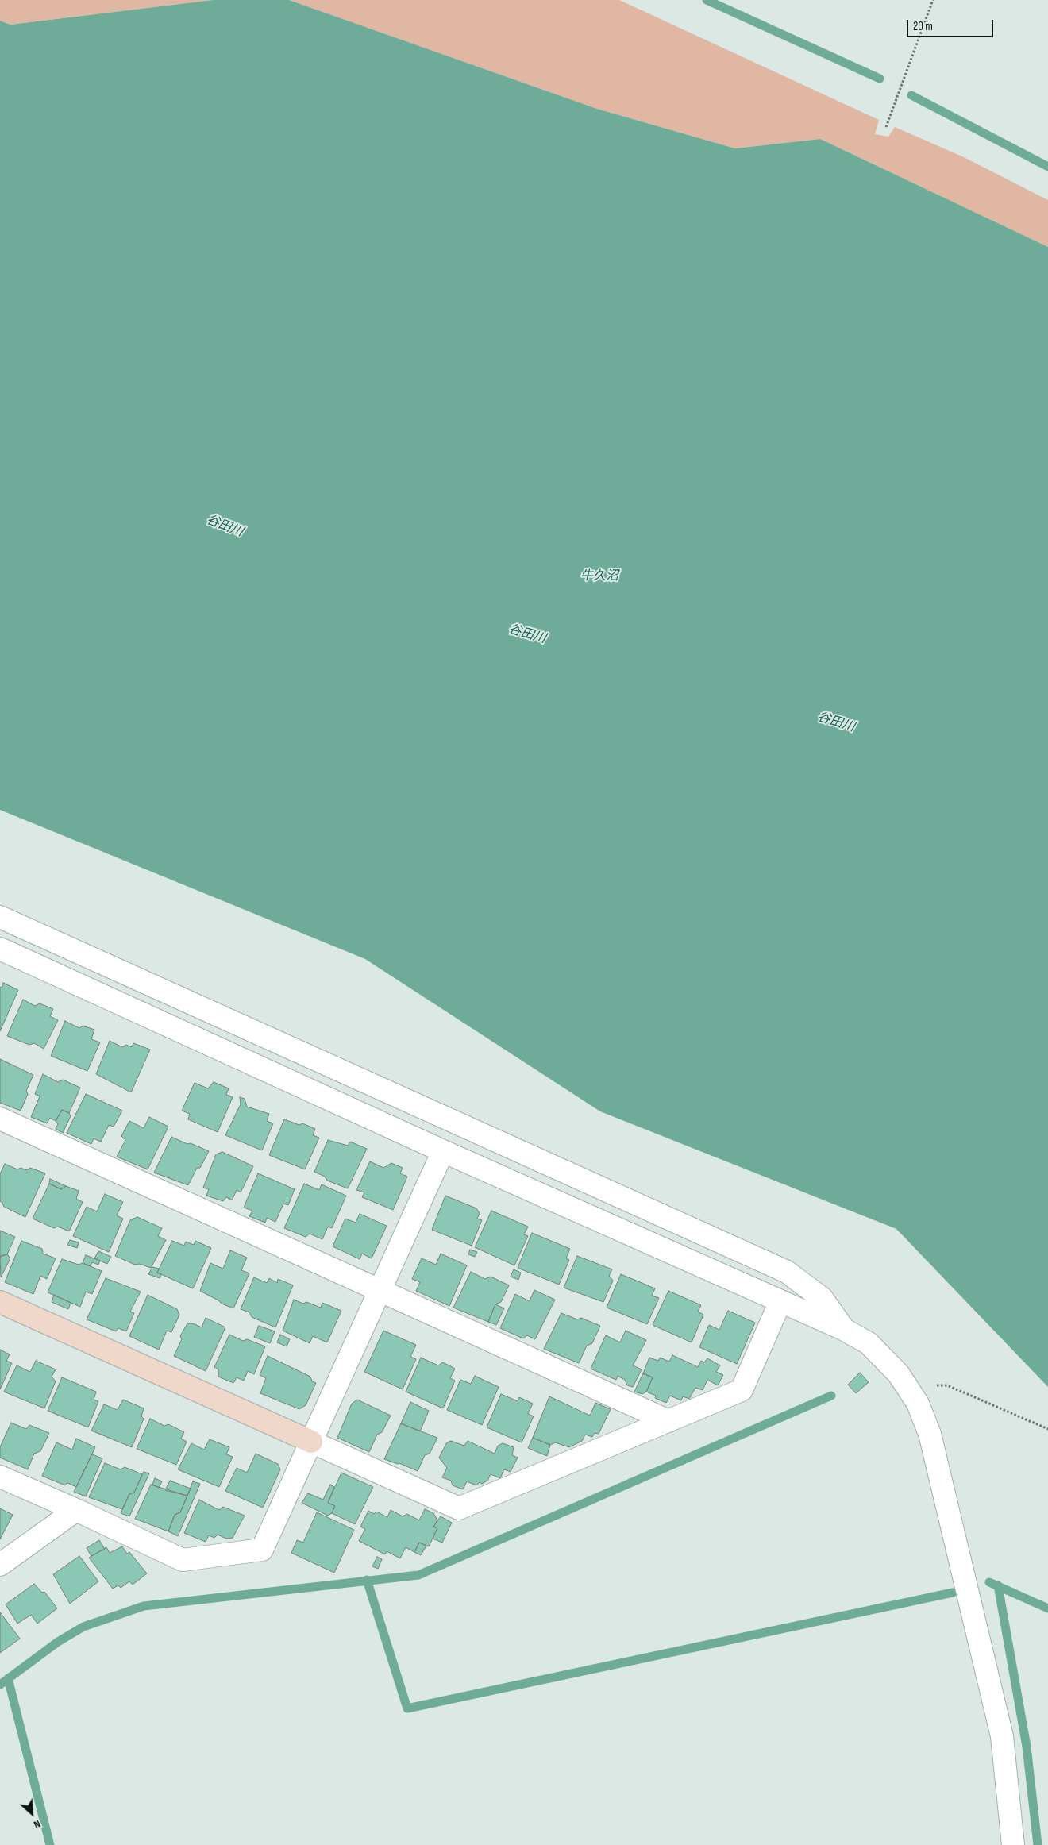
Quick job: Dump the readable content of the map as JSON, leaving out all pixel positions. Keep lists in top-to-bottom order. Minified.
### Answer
{"water":["谷田川","牛久沼"],"scale_bar":"20 m","north":"bottom right"}
